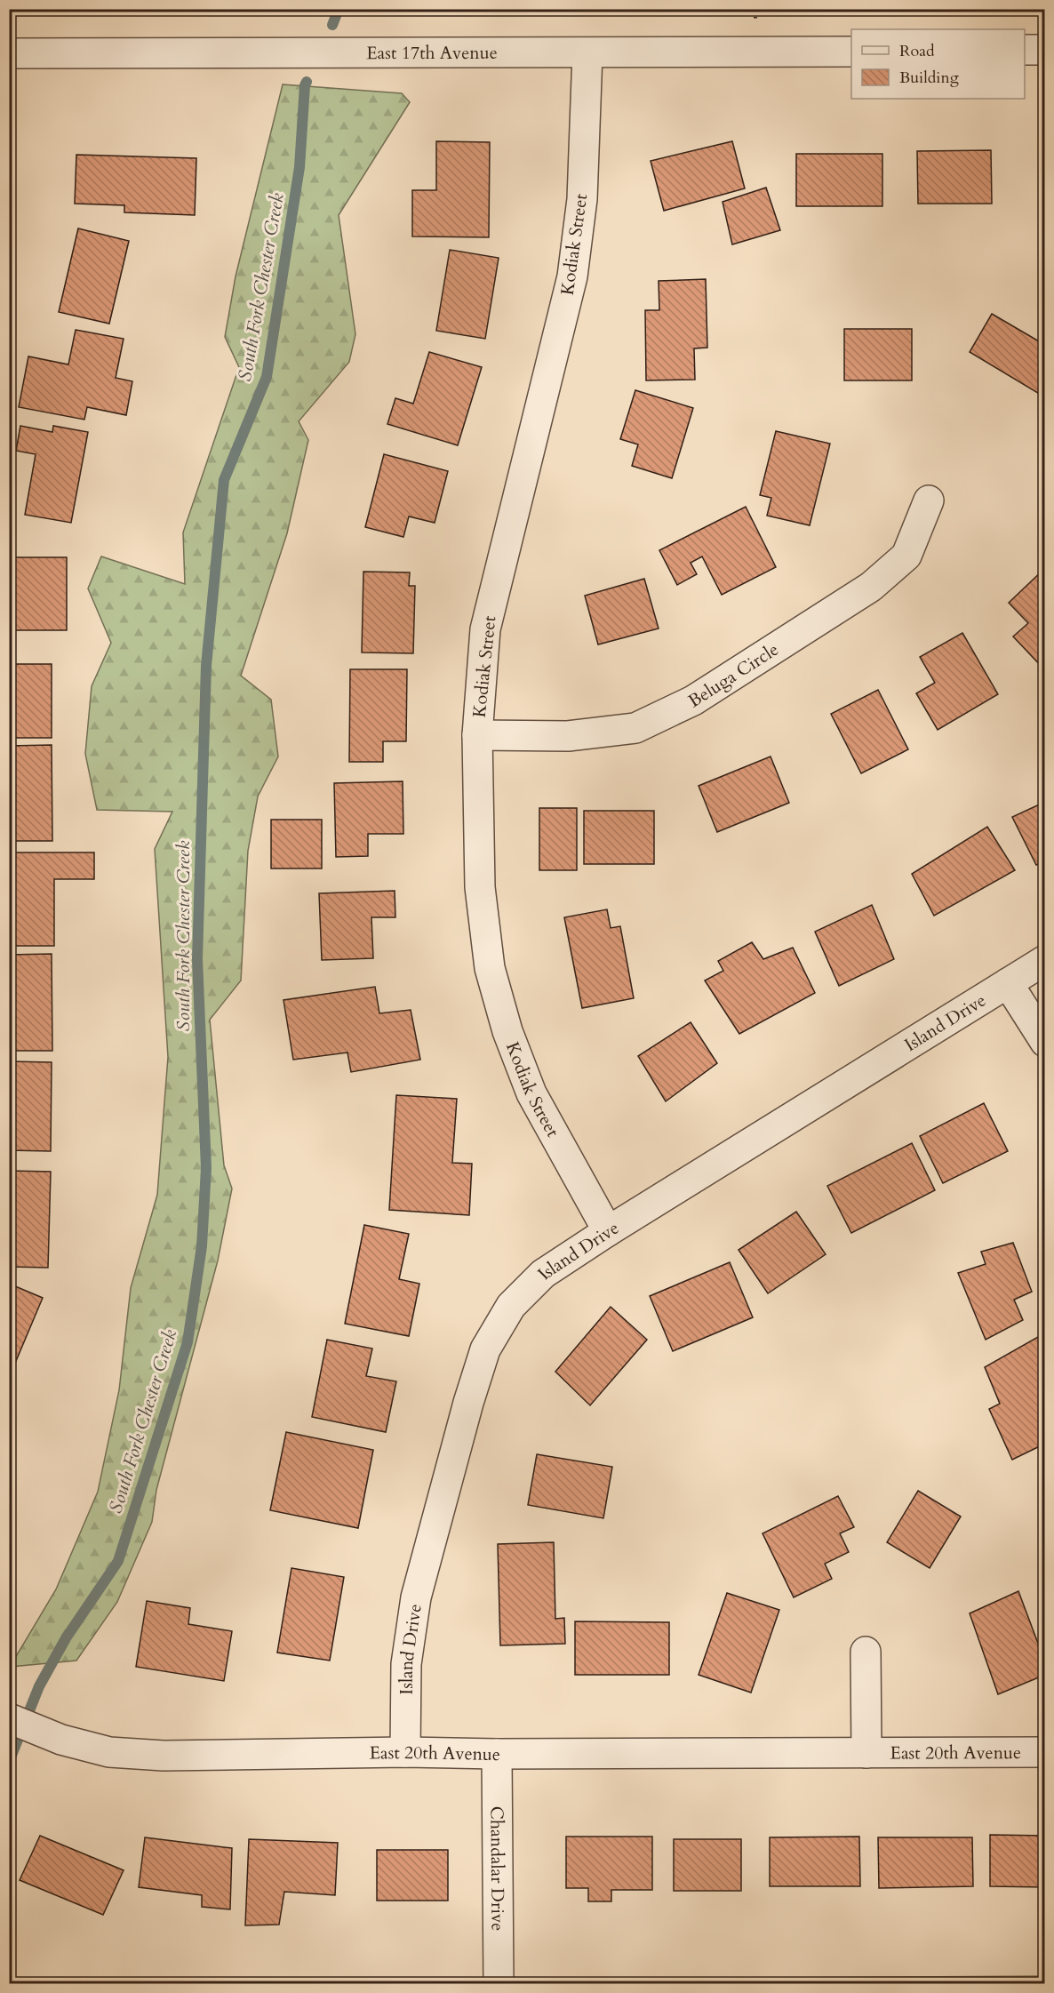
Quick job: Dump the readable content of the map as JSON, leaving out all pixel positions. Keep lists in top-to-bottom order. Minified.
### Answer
{"streets":{"street":["East 17th Avenue","Kodiak Street","Beluga Circle","Island Drive","East 20th Avenue","Chandalar Drive"]},"crossings":[["East 17th Avenue","Kodiak Street"],["Kodiak Street","Beluga Circle"],["Kodiak Street","Island Drive"],["Island Drive","East 20th Avenue"],["East 20th Avenue","Chandalar Drive"]],"water":["South Fork Chester Creek"],"legend":["Road","Building"]}
